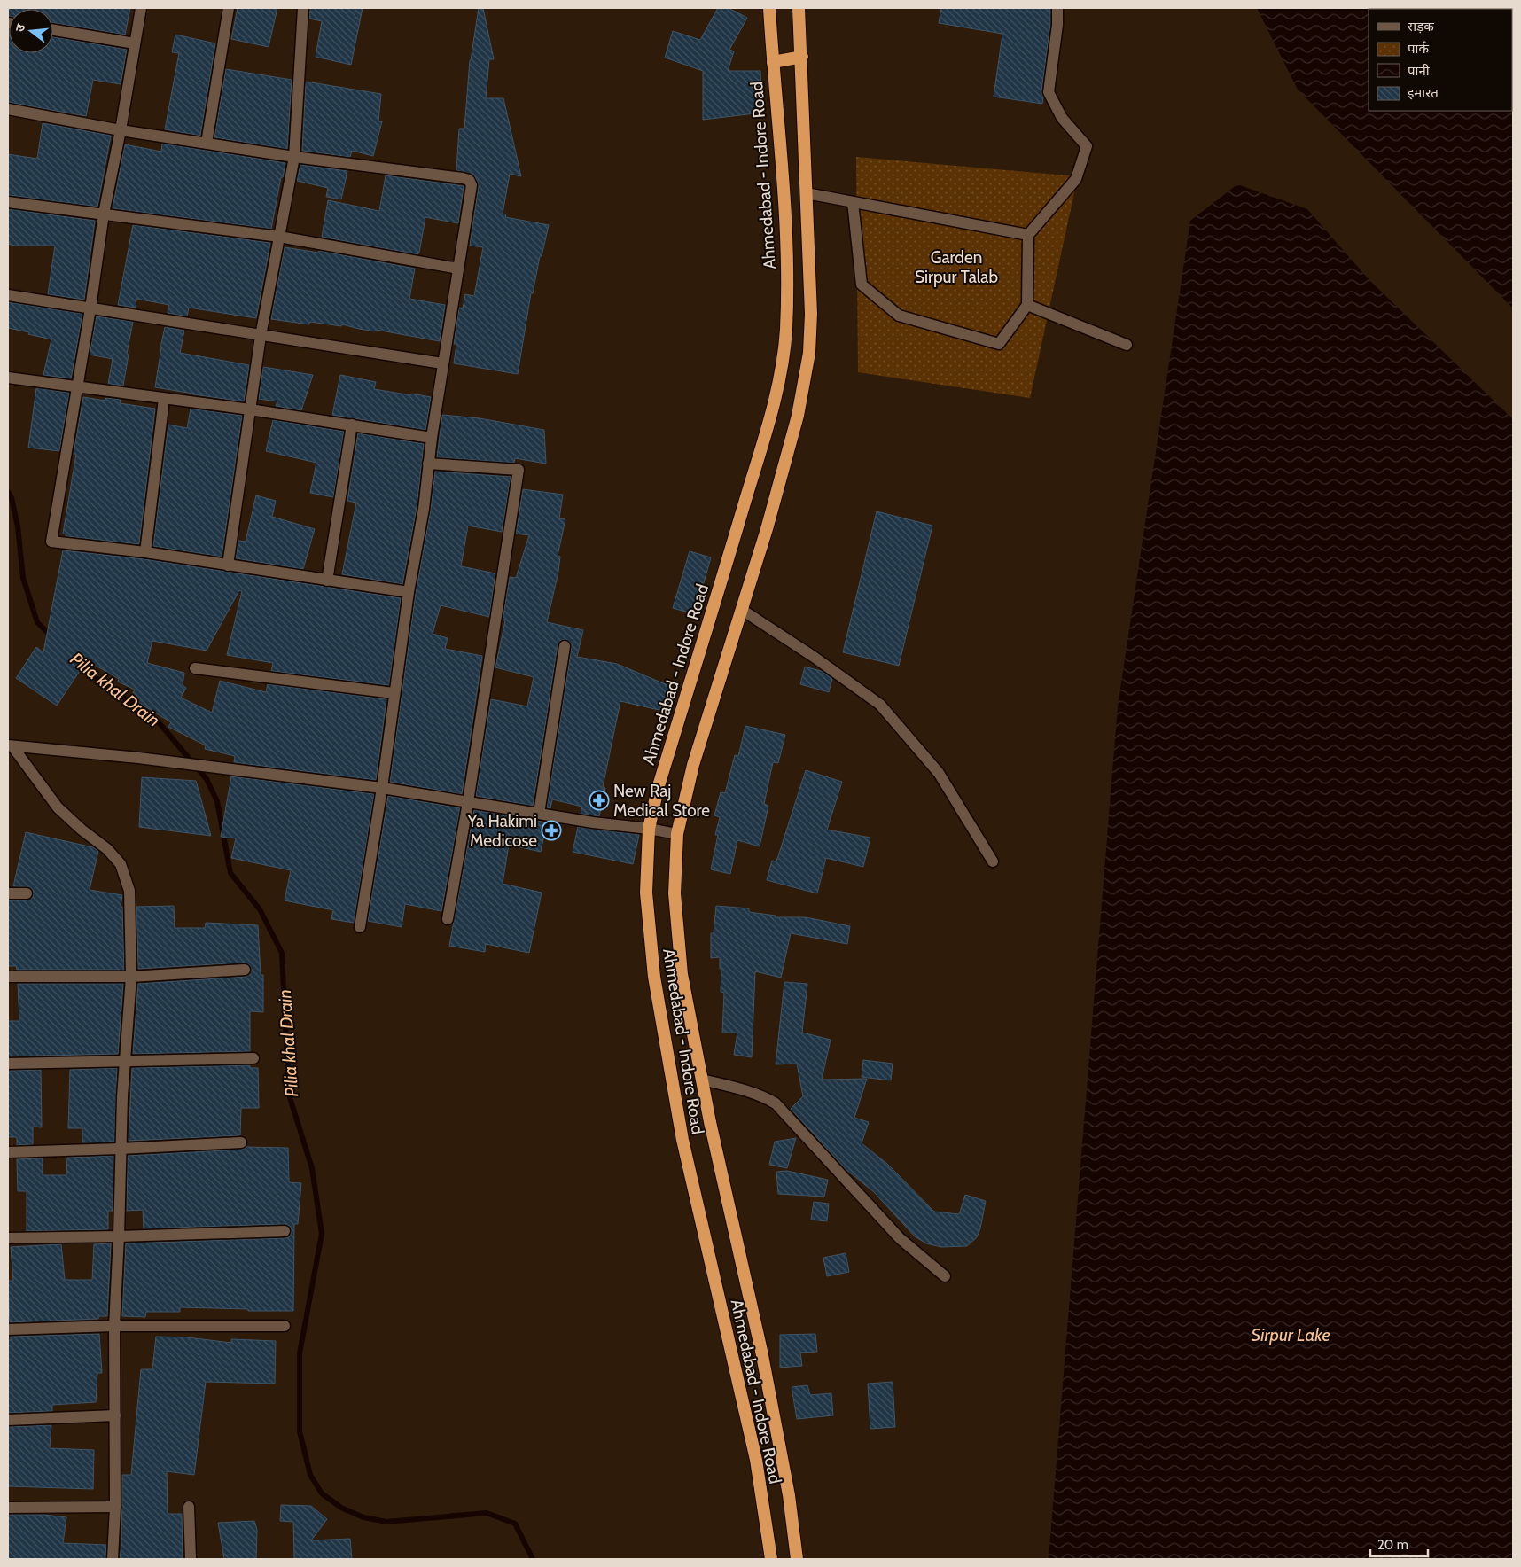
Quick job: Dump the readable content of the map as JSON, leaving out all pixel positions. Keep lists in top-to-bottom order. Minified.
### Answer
{"streets":{"highway":["Ahmedabad - Indore Road"]},"water":["Pilia khal Drain","Sirpur Lake"],"parks":["Garden Sirpur Talab"],"places":{"pharmacy":["New Raj Medical Store","Ya Hakimi Medicose"]},"legend":["सड़क","पार्क","पानी","इमारत"],"scale_bar":"20 m","north":"left"}
